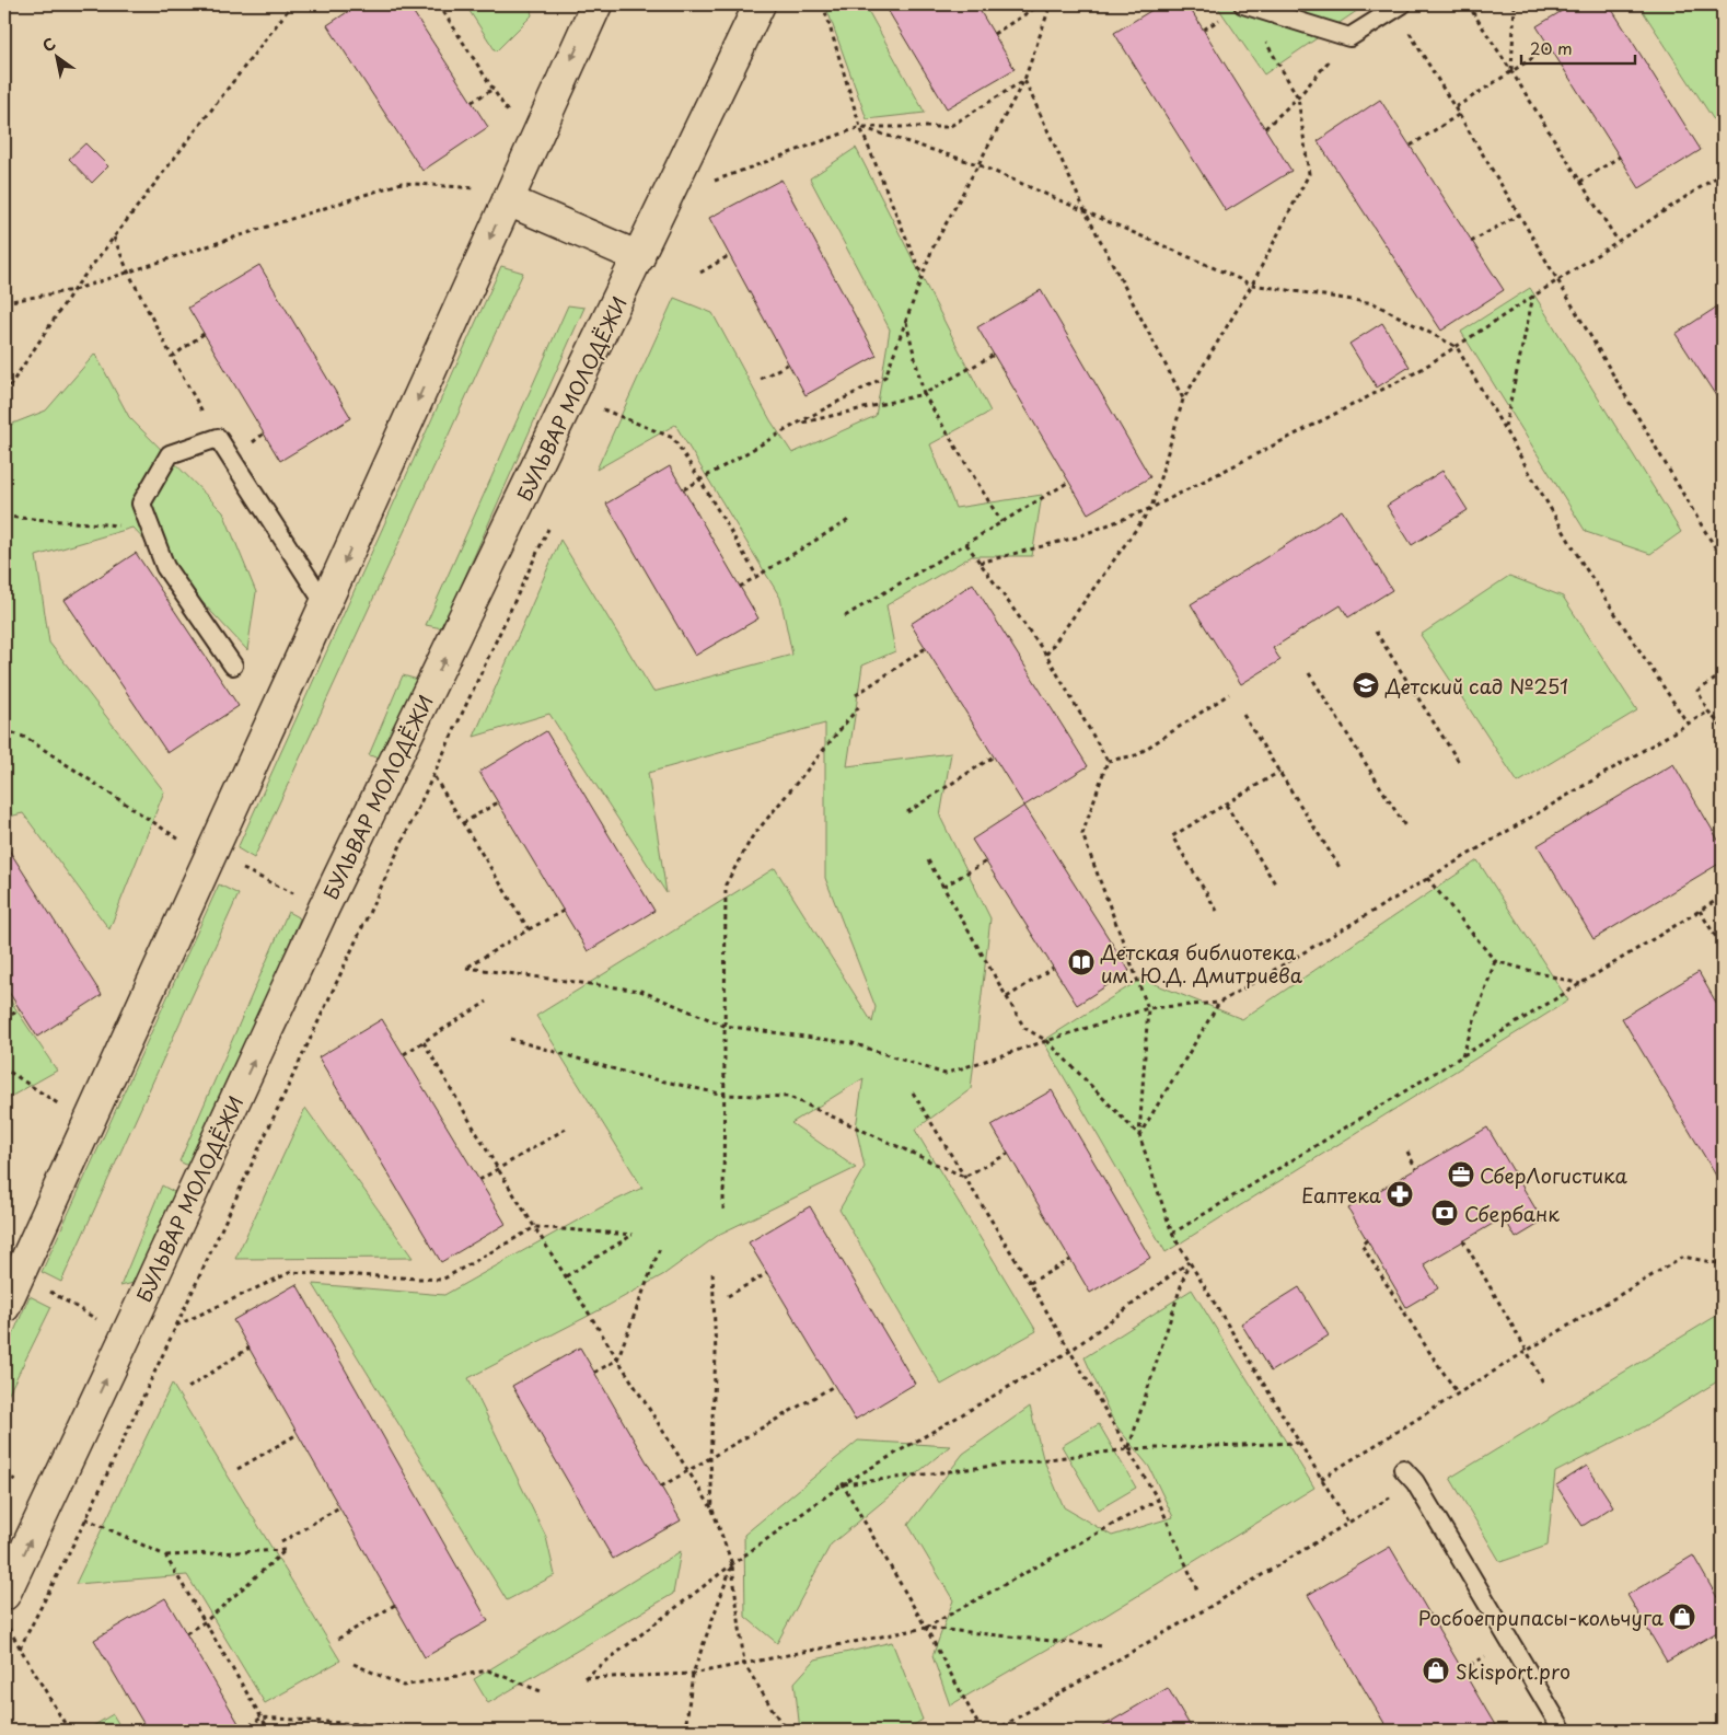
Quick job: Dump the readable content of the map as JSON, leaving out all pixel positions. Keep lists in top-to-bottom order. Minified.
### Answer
{"streets":{"street":["БУЛЬВАР МОЛОДЁЖИ"]},"places":{"school or university":["Детский сад №251"],"library":["Детская библиотека им. Ю.Д. Дмитриева"],"office":["СберЛогистика"],"pharmacy":["Еаптека"],"bank":["Сбербанк"],"shop":["Росбоеприпасы-кольчуга","Skisport.pro"]},"scale_bar":"20 m","north":"top left"}
